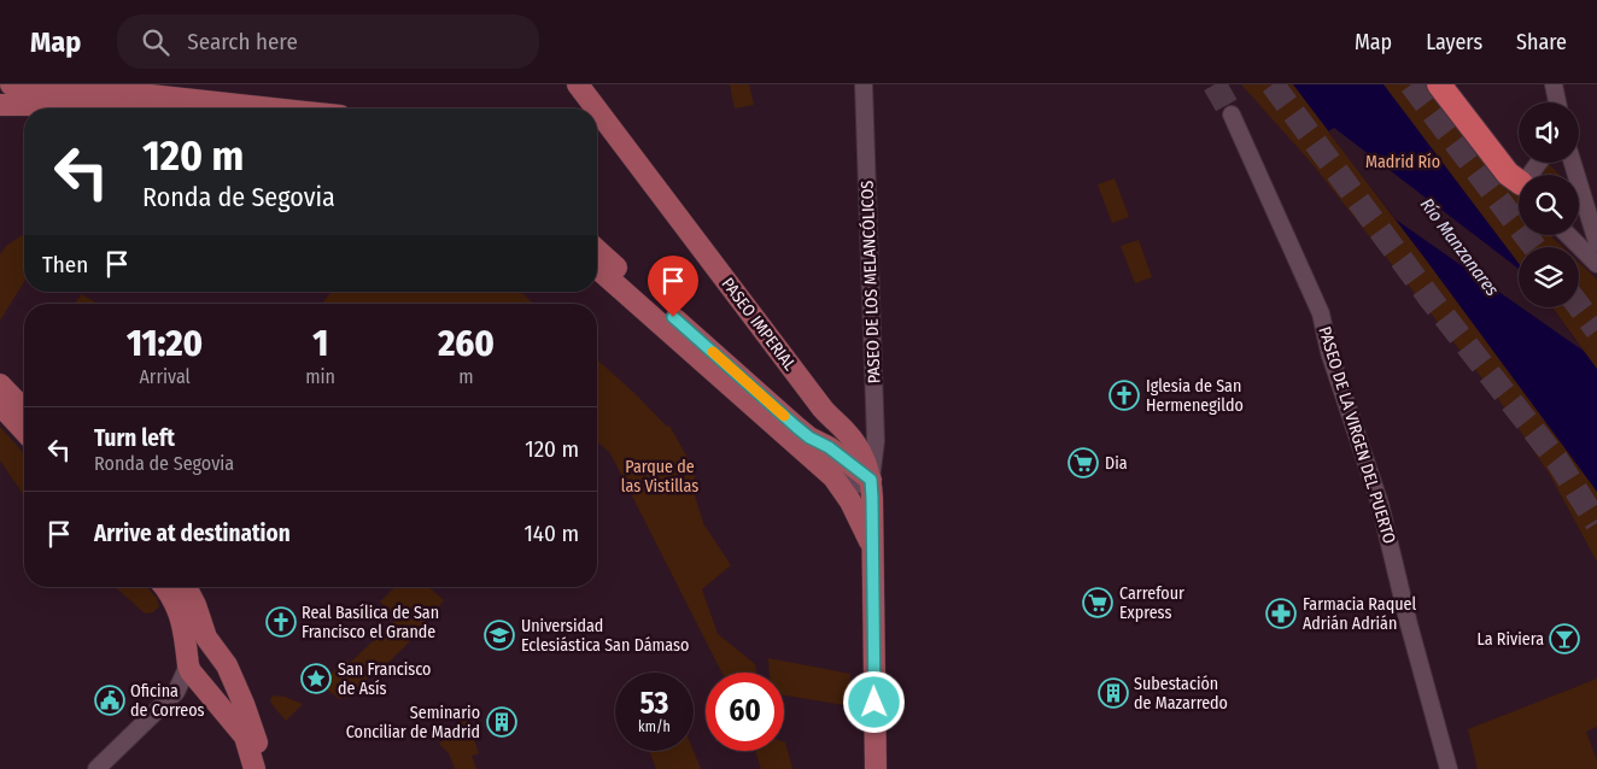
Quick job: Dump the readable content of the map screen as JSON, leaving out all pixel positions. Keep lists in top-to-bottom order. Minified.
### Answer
{"streets":{"main road":["PASEO IMPERIAL"],"street":["PASEO DE LOS MELANCÓLICOS","PASEO DE LA VIRGEN DEL PUERTO"]},"crossings":[["PASEO DE LOS MELANCÓLICOS","PASEO IMPERIAL"]],"water":["Río Manzanares"],"parks":["Madrid Río","Parque de las Vistillas"],"places":{"church":["Iglesia de San Hermenegildo","Real Basílica de San Francisco el Grande"],"supermarket":["Dia","Carrefour Express"],"pharmacy":["Farmacia Raquel Adrián Adrián"],"school or university":["Universidad Eclesiástica San Dámaso"],"bar":["La Riviera"],"place":["San Francisco de Asís"],"building":["Subestación de Mazarredo","Seminario Conciliar de Madrid"],"public building":["Oficina de Correos"]},"page":{"header":"Map","search":"Search here","nav":["Map","Layers","Share"],"turn":["120 m","Ronda de Segovia"],"then":"Then","eta":["11:20","Arrival","1","min","260","m"],"list":[{"name":"Turn left","note":"Ronda de Segovia","value":"120 m"},{"name":"Arrive at destination","value":"140 m"}],"speed":"53 km/h","limit":"60"}}
